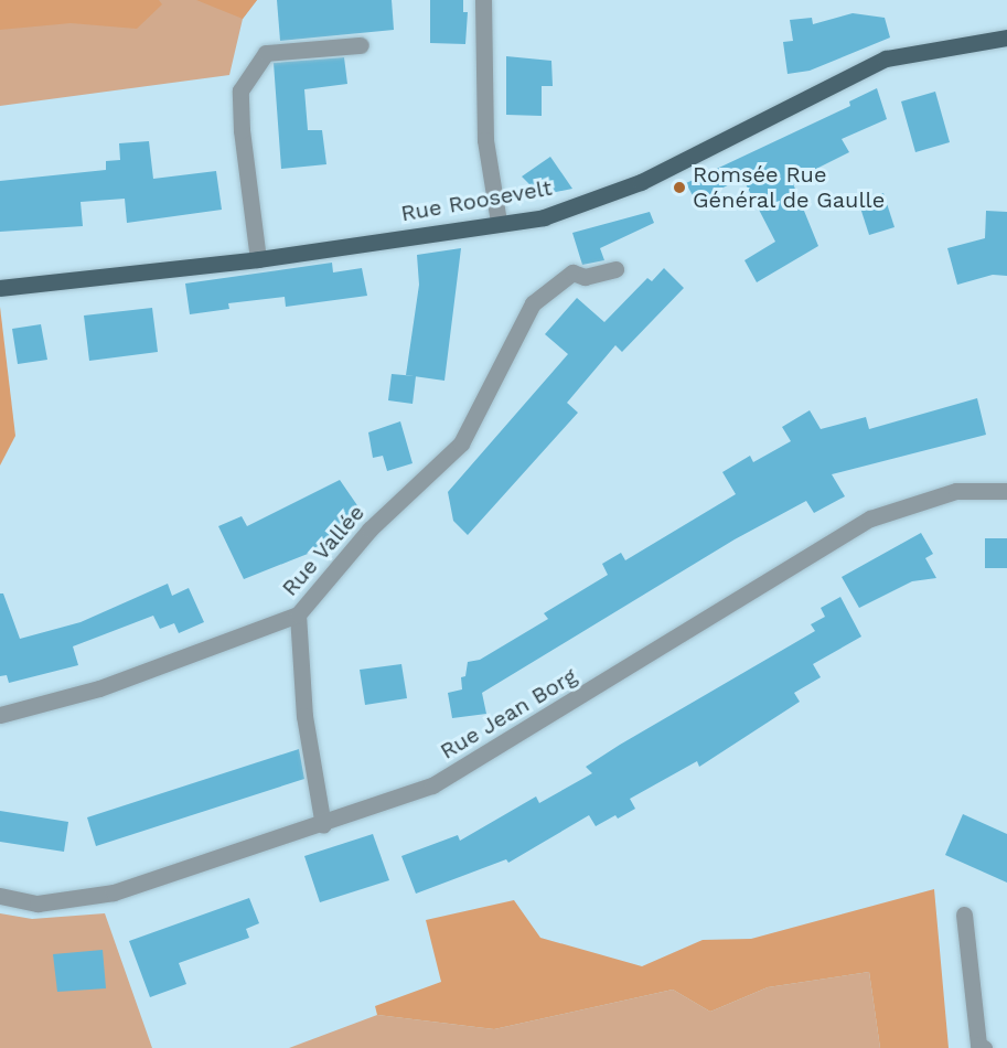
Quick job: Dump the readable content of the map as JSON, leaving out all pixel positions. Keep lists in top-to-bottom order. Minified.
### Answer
{"streets":{"main road":["Rue Roosevelt"],"street":["Rue Vallée","Rue Jean Borg"]},"places":["Romsée Rue Général de Gaulle"]}
